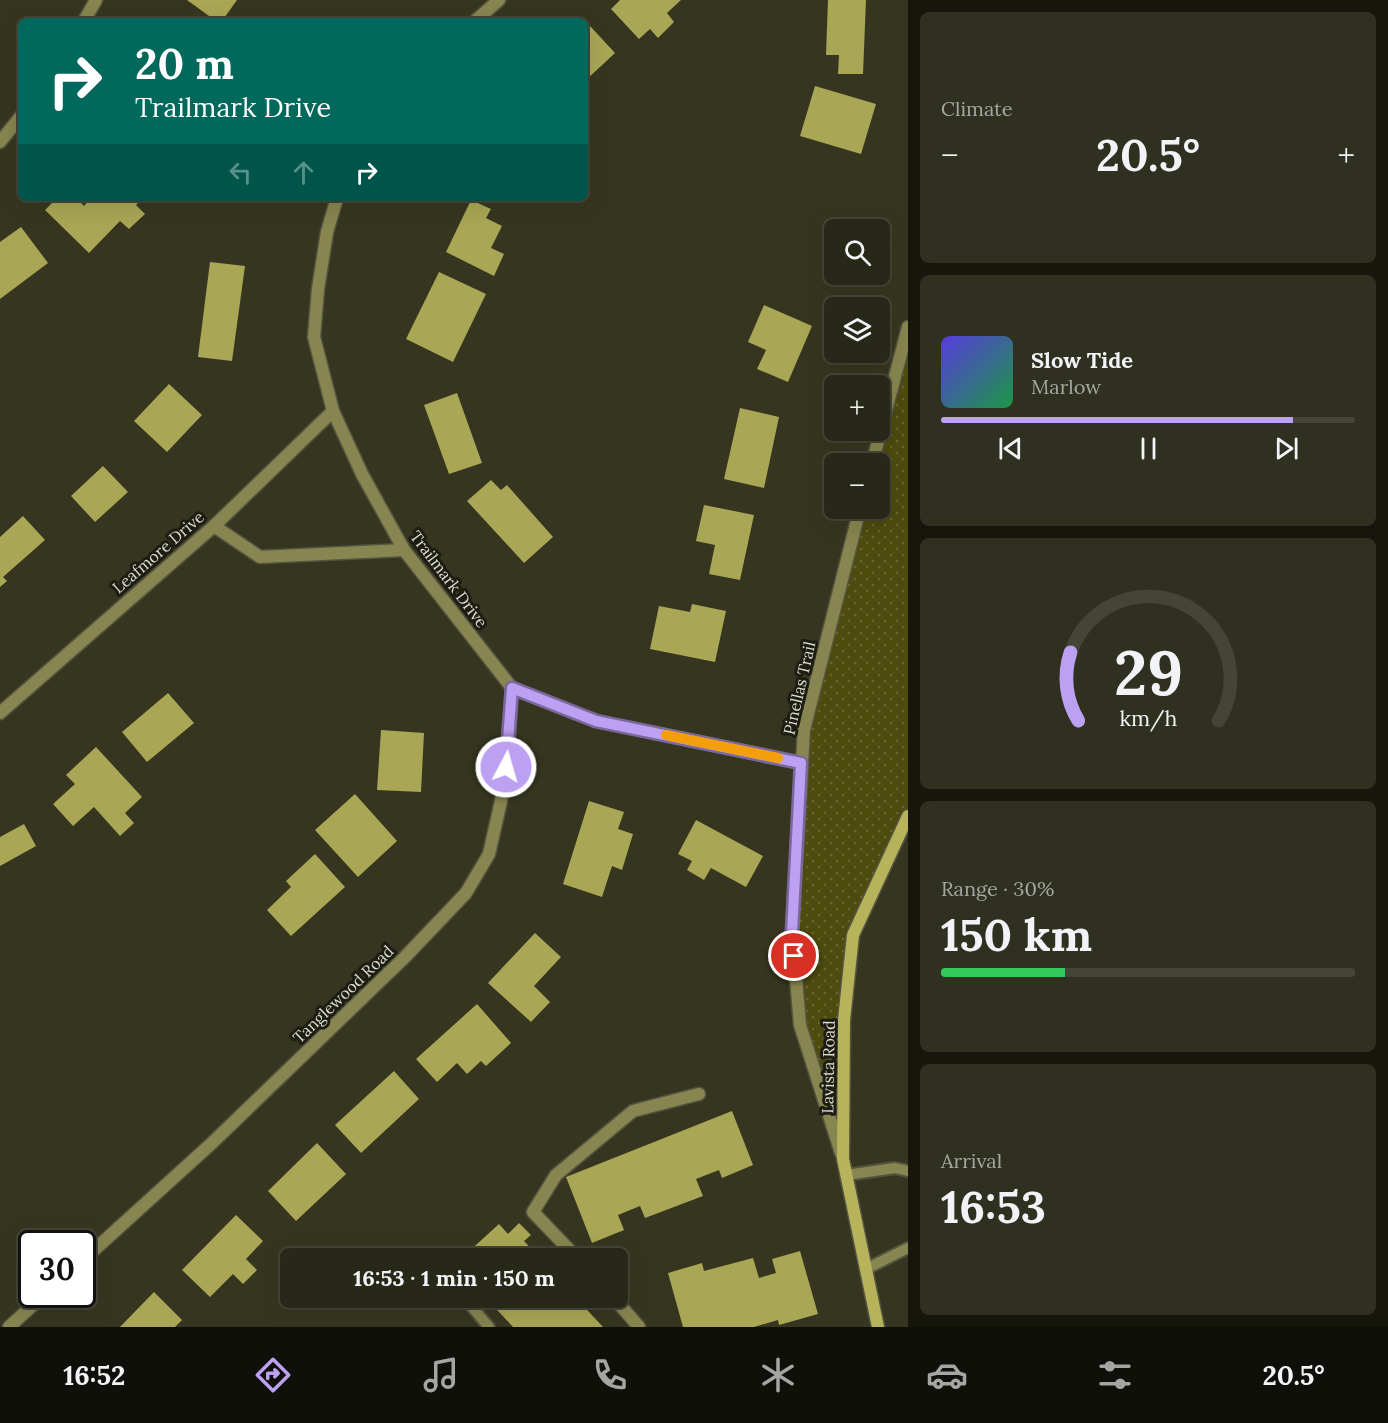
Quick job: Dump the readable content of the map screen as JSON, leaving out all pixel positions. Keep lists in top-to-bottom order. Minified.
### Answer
{"streets":{"main road":["Lavista Road"],"street":["Leafmore Drive","Trailmark Drive","Pinellas Trail","Tanglewood Road"]},"crossings":[["Leafmore Drive","Trailmark Drive"],["Trailmark Drive","Tanglewood Road"],["Pinellas Trail","Lavista Road"]],"page":{"tile":["Climate",["Range · 30%","150 km"],["Arrival","16:53"]],"turn":["20 m","Trailmark Drive"],"heat":["−","20.5°","+"],"map_buttons":["+","−"],"song":["Slow Tide","Marlow"],"limit":"30","trip":"16:53 · 1 min · 150 m","tabs":["16:52","20.5°"],"gauge":["29","km/h"]}}
